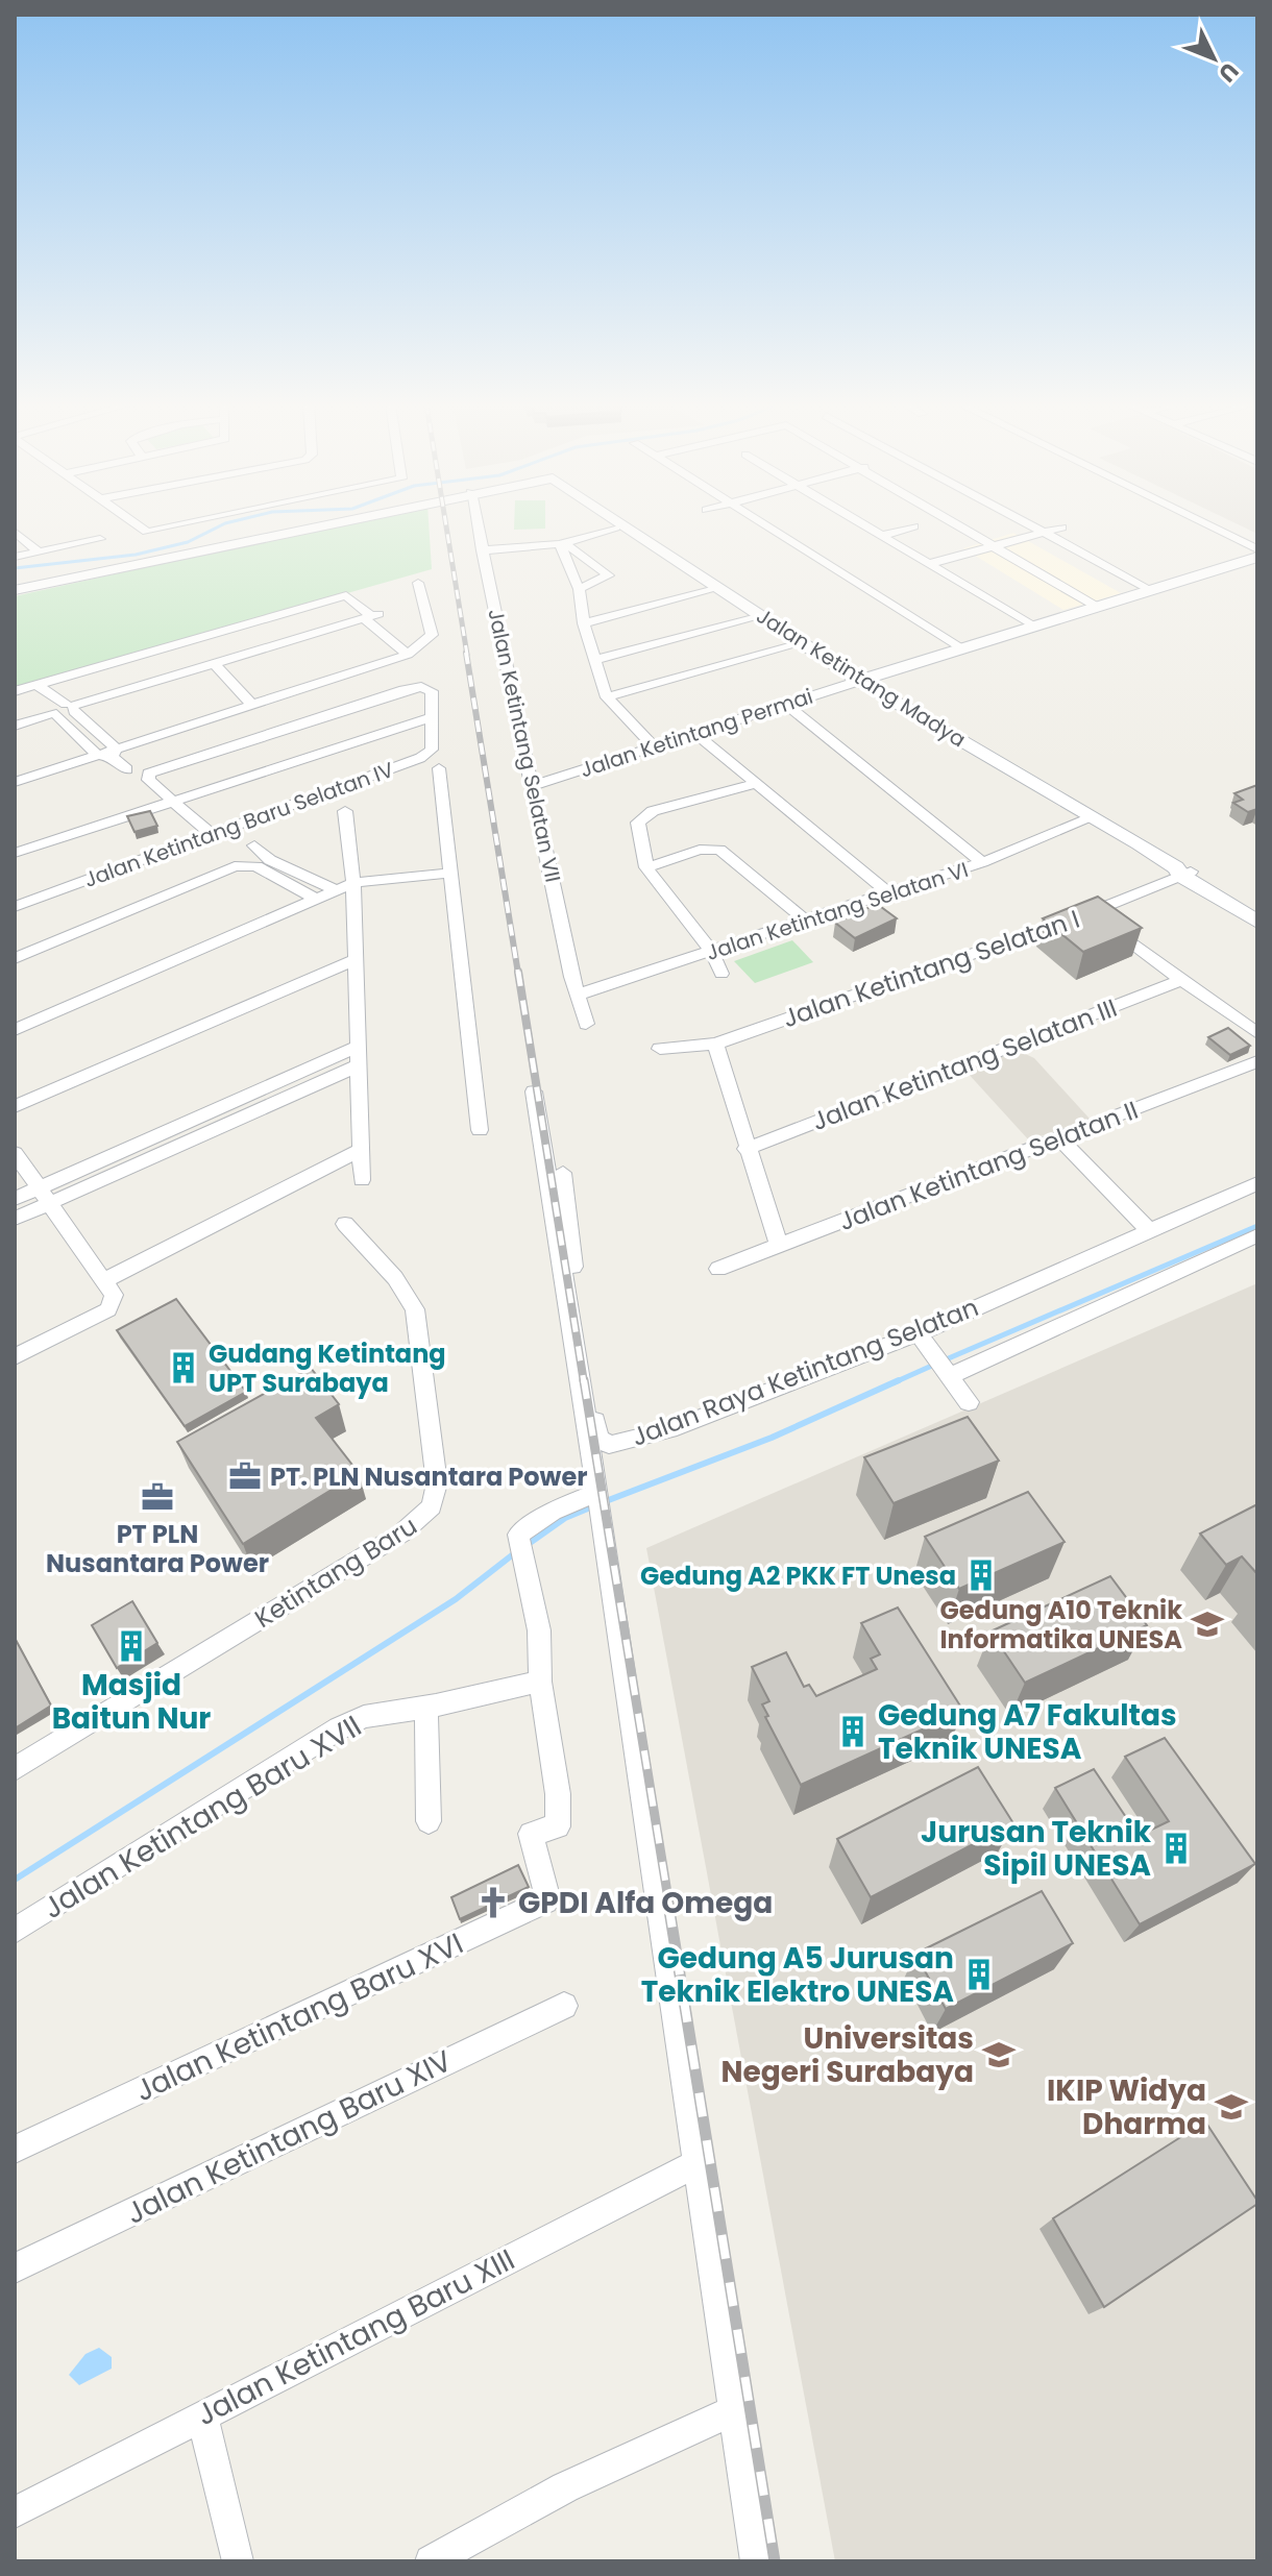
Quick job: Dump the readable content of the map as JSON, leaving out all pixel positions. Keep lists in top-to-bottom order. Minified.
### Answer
{"streets":{"street":["Jalan Ketintang Madya","Jalan Ketintang Permai","Jalan Ketintang Selatan VII","Jalan Ketintang Baru Selatan IV","Jalan Ketintang Selatan VI","Jalan Ketintang Selatan I","Jalan Ketintang Selatan III","Jalan Ketintang Selatan II","Jalan Raya Ketintang Selatan","Ketintang Baru","Jalan Ketintang Baru XVII","Jalan Ketintang Baru XVI","Jalan Ketintang Baru XIV","Jalan Ketintang Baru XIII"]},"crossings":[["Jalan Ketintang Madya","Jalan Ketintang Permai"],["Jalan Ketintang Madya","Jalan Ketintang Selatan VI"],["Jalan Ketintang Madya","Jalan Ketintang Selatan I"],["Jalan Ketintang Permai","Jalan Ketintang Selatan VII"],["Jalan Ketintang Selatan VII","Jalan Ketintang Selatan VI"],["Jalan Ketintang Baru XVII","Jalan Ketintang Baru XVI"]],"places":{"building":["Gudang Ketintang UPT Surabaya","Gedung A2 PKK FT Unesa","Masjid Baitun Nur","Gedung A7 Fakultas Teknik UNESA","Jurusan Teknik Sipil UNESA","Gedung A5 Jurusan Teknik Elektro UNESA"],"office":["PT. PLN Nusantara Power","PT PLN Nusantara Power"],"school or university":["Gedung A10 Teknik Informatika UNESA","Universitas Negeri Surabaya","IKIP Widya Dharma"],"church":["GPDI Alfa Omega"]},"north":"bottom right"}
